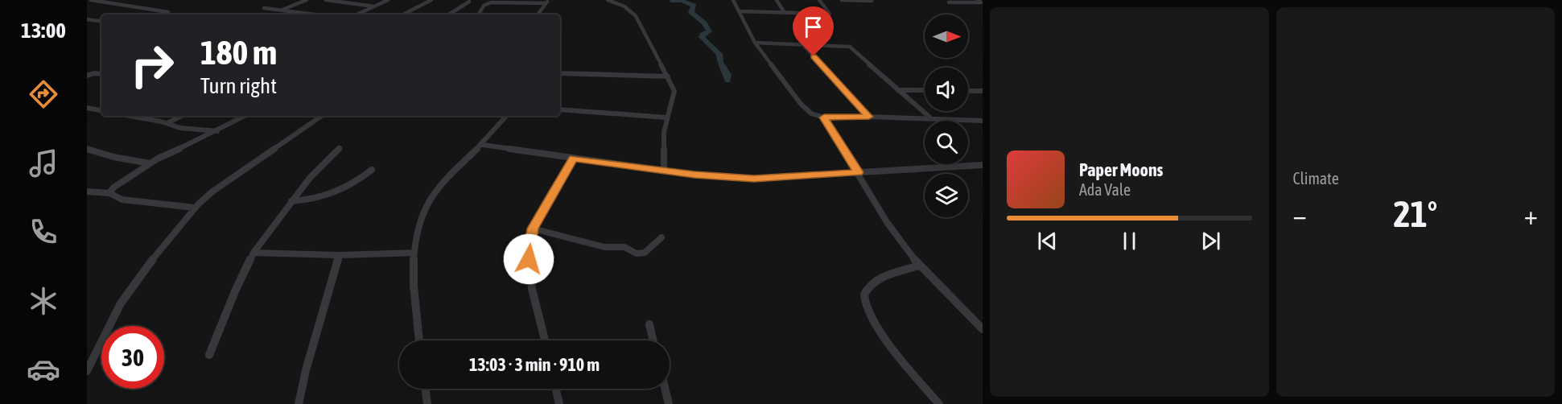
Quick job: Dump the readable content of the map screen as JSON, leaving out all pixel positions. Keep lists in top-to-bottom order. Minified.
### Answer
{"north":"right","page":{"tabs":"13:00","tile":"Climate","turn":["180 m","Turn right"],"song":["Paper Moons","Ada Vale"],"heat":["−","21°","+"],"limit":"30","trip":"13:03 · 3 min · 910 m"}}
